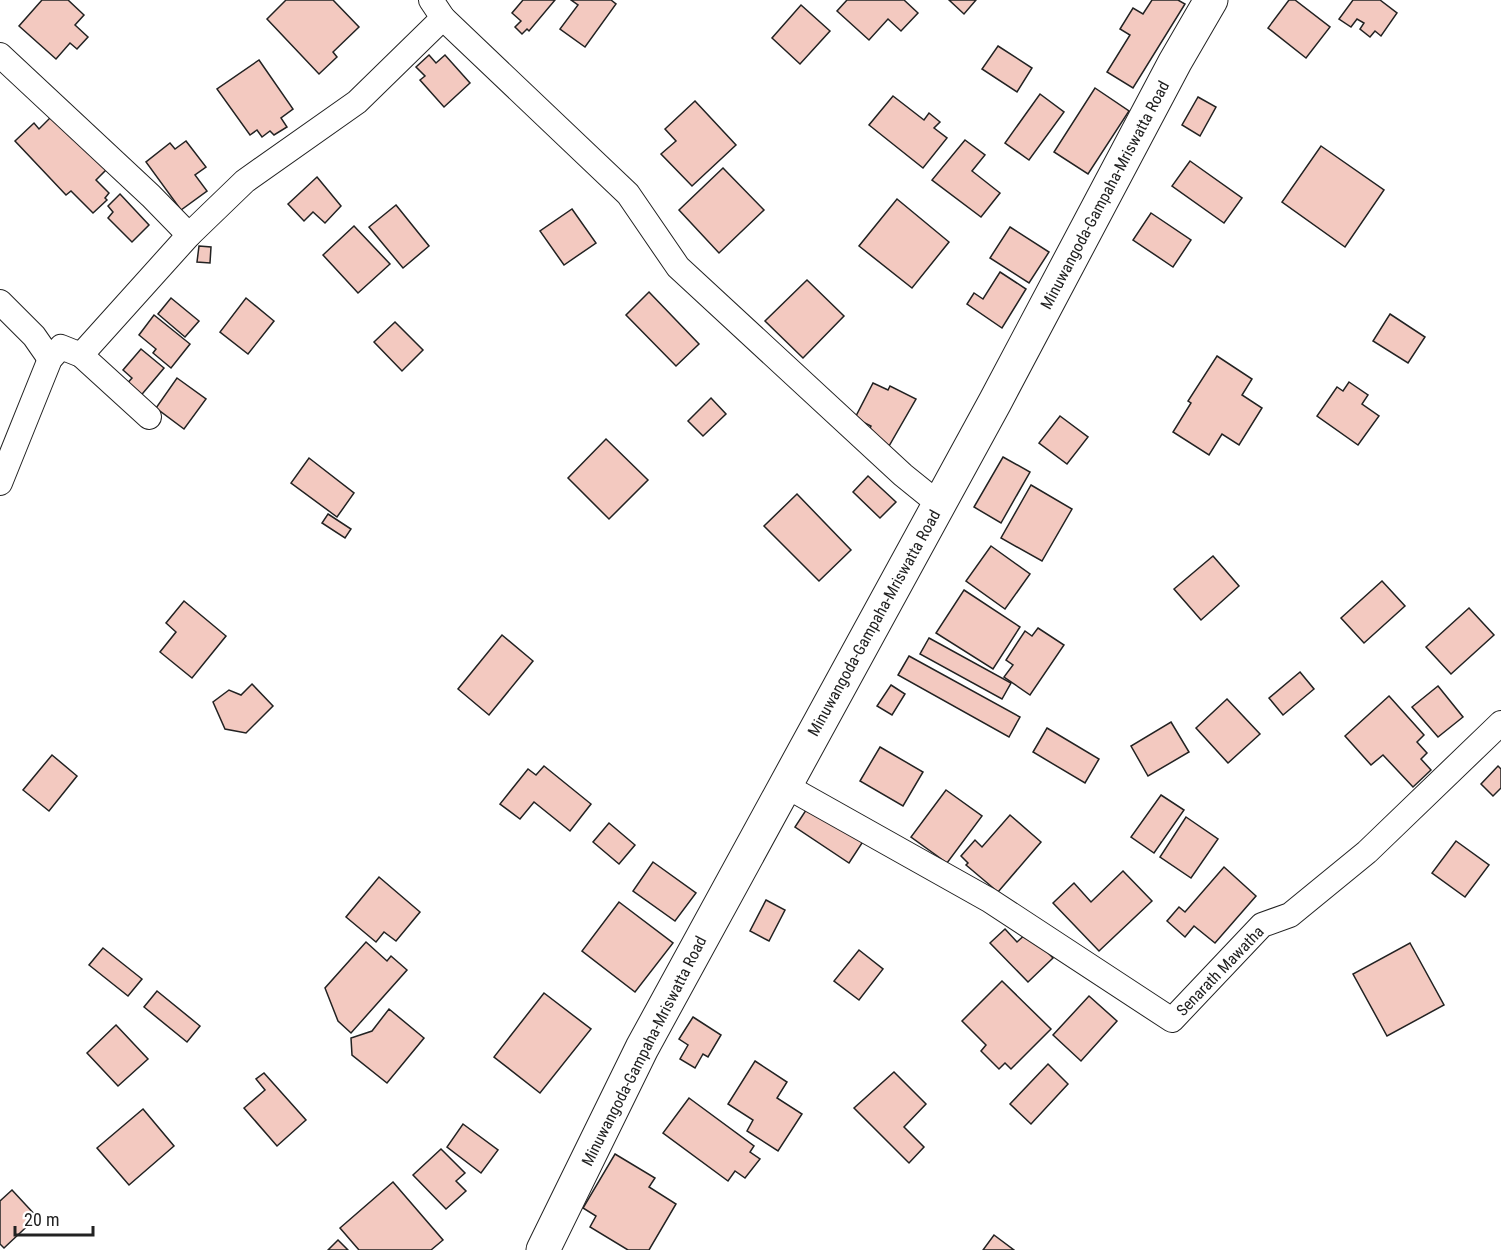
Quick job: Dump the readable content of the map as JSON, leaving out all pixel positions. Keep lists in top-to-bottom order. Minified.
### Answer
{"streets":{"main road":["Minuwangoda-Gampaha-Mriswatta Road"],"street":["Senarath Mawatha"]},"crossings":[["Minuwangoda-Gampaha-Mriswatta Road","Senarath Mawatha"]],"scale_bar":"20 m"}
